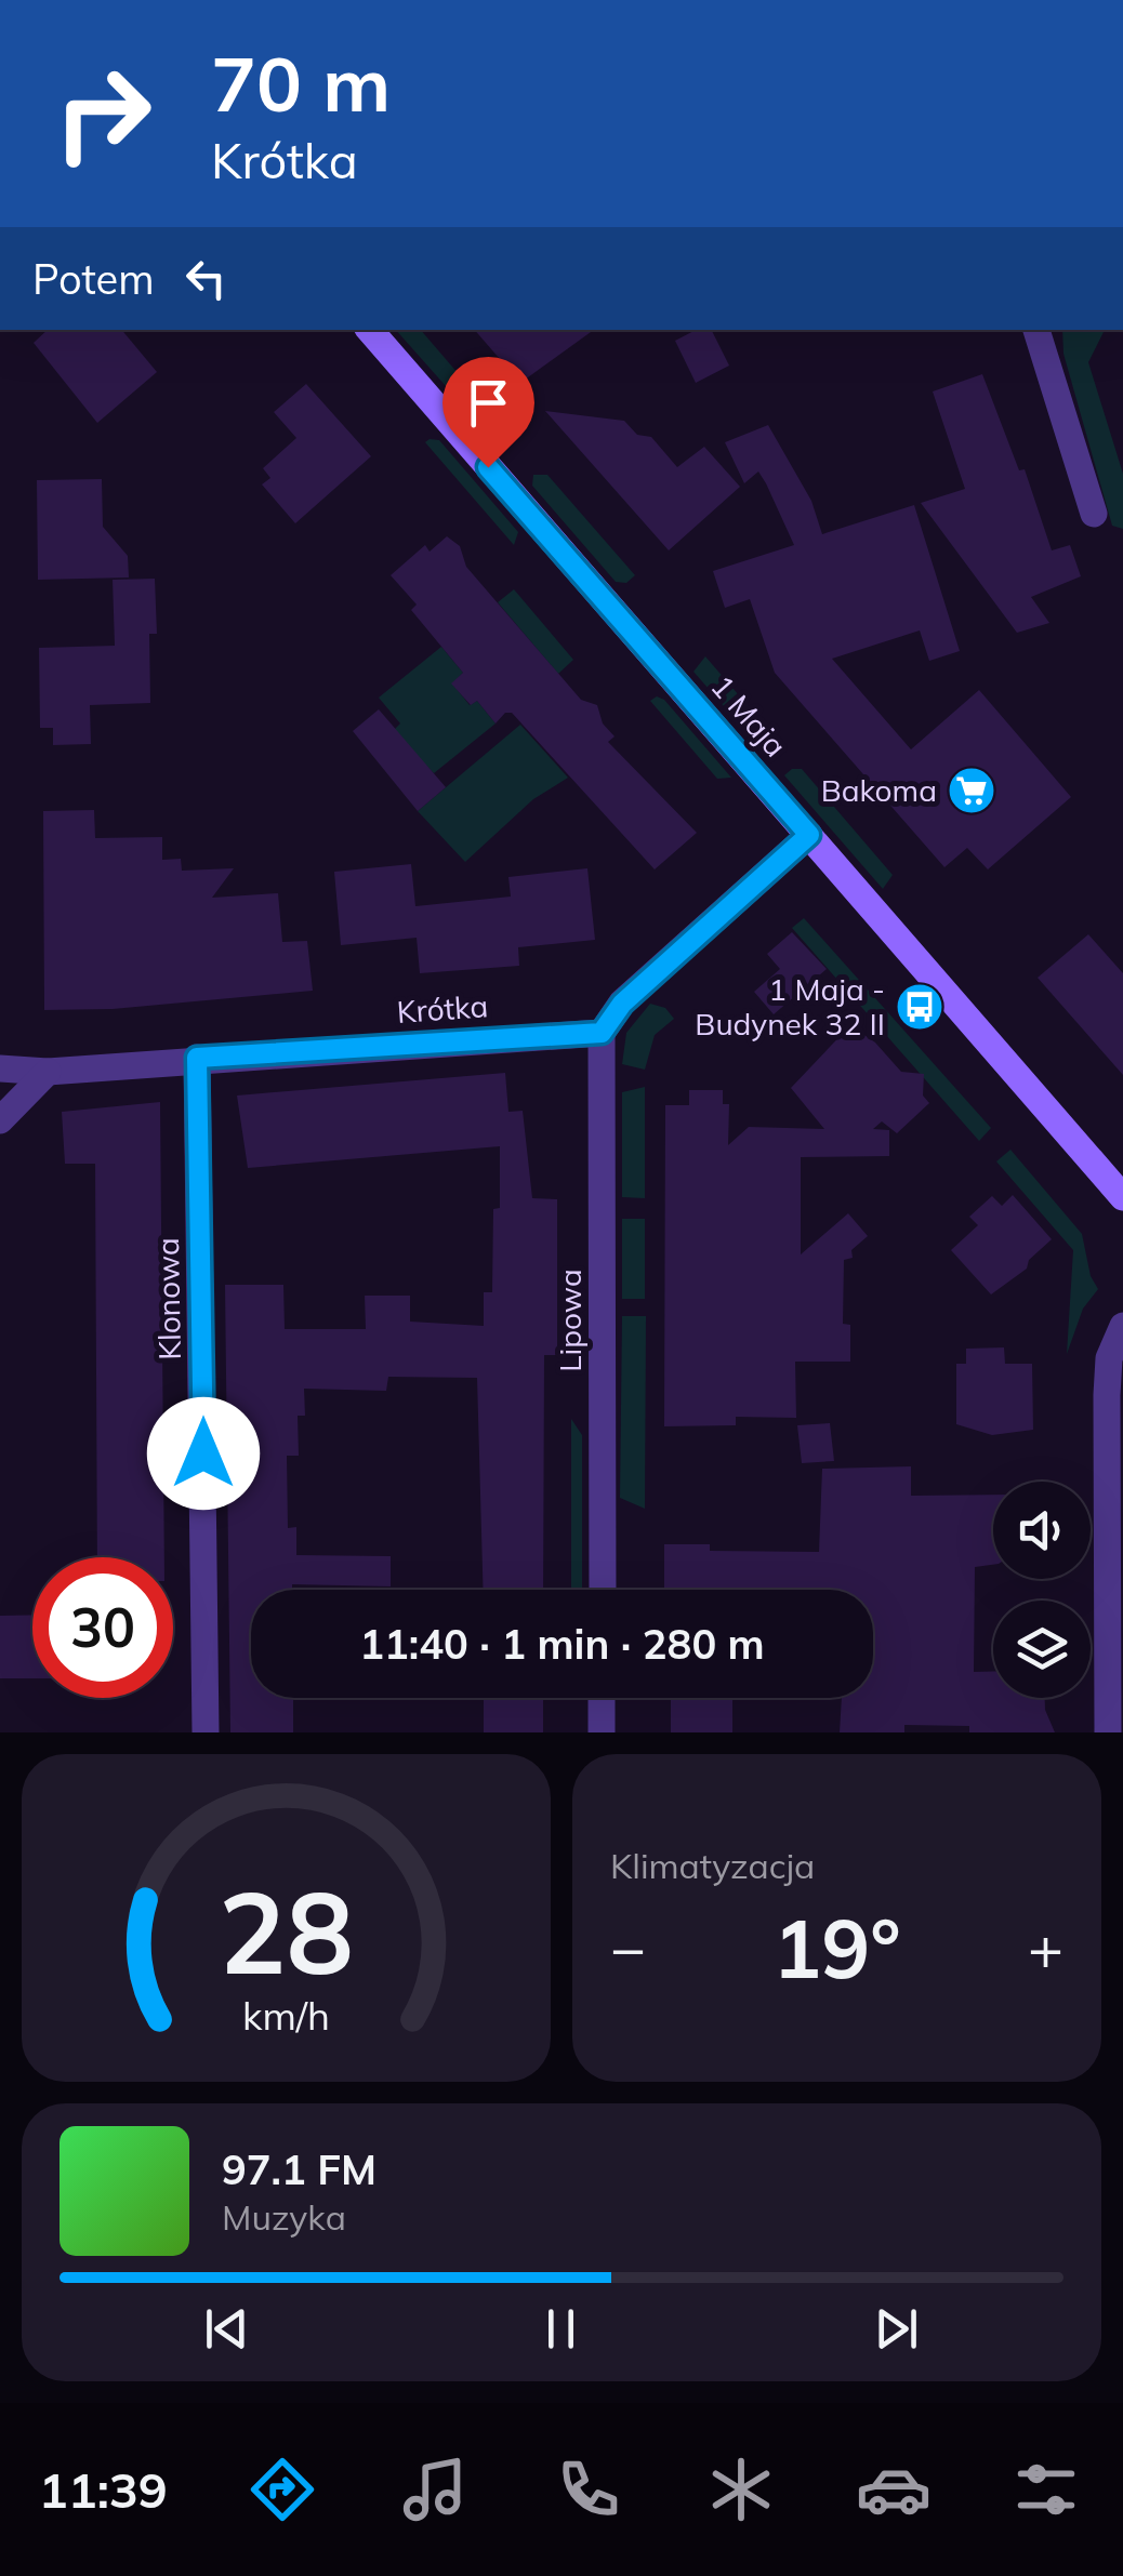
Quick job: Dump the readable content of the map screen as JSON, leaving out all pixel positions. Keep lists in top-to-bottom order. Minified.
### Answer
{"streets":{"street":["1 Maja","Krótka","Klonowa","Lipowa"]},"crossings":[["Krótka","Klonowa"],["Krótka","Lipowa"]],"places":{"supermarket":["Bakoma"],"bus stop":["1 Maja - Budynek 32 II"]},"page":{"turn":["70 m","Krótka"],"then":"Potem","limit":"30","trip":"11:40 · 1 min · 280 m","tile":"Klimatyzacja","heat":["−","19°","+"],"song":["97.1 FM","Muzyka"],"tabs":"11:39","gauge":["28","km/h"]}}
